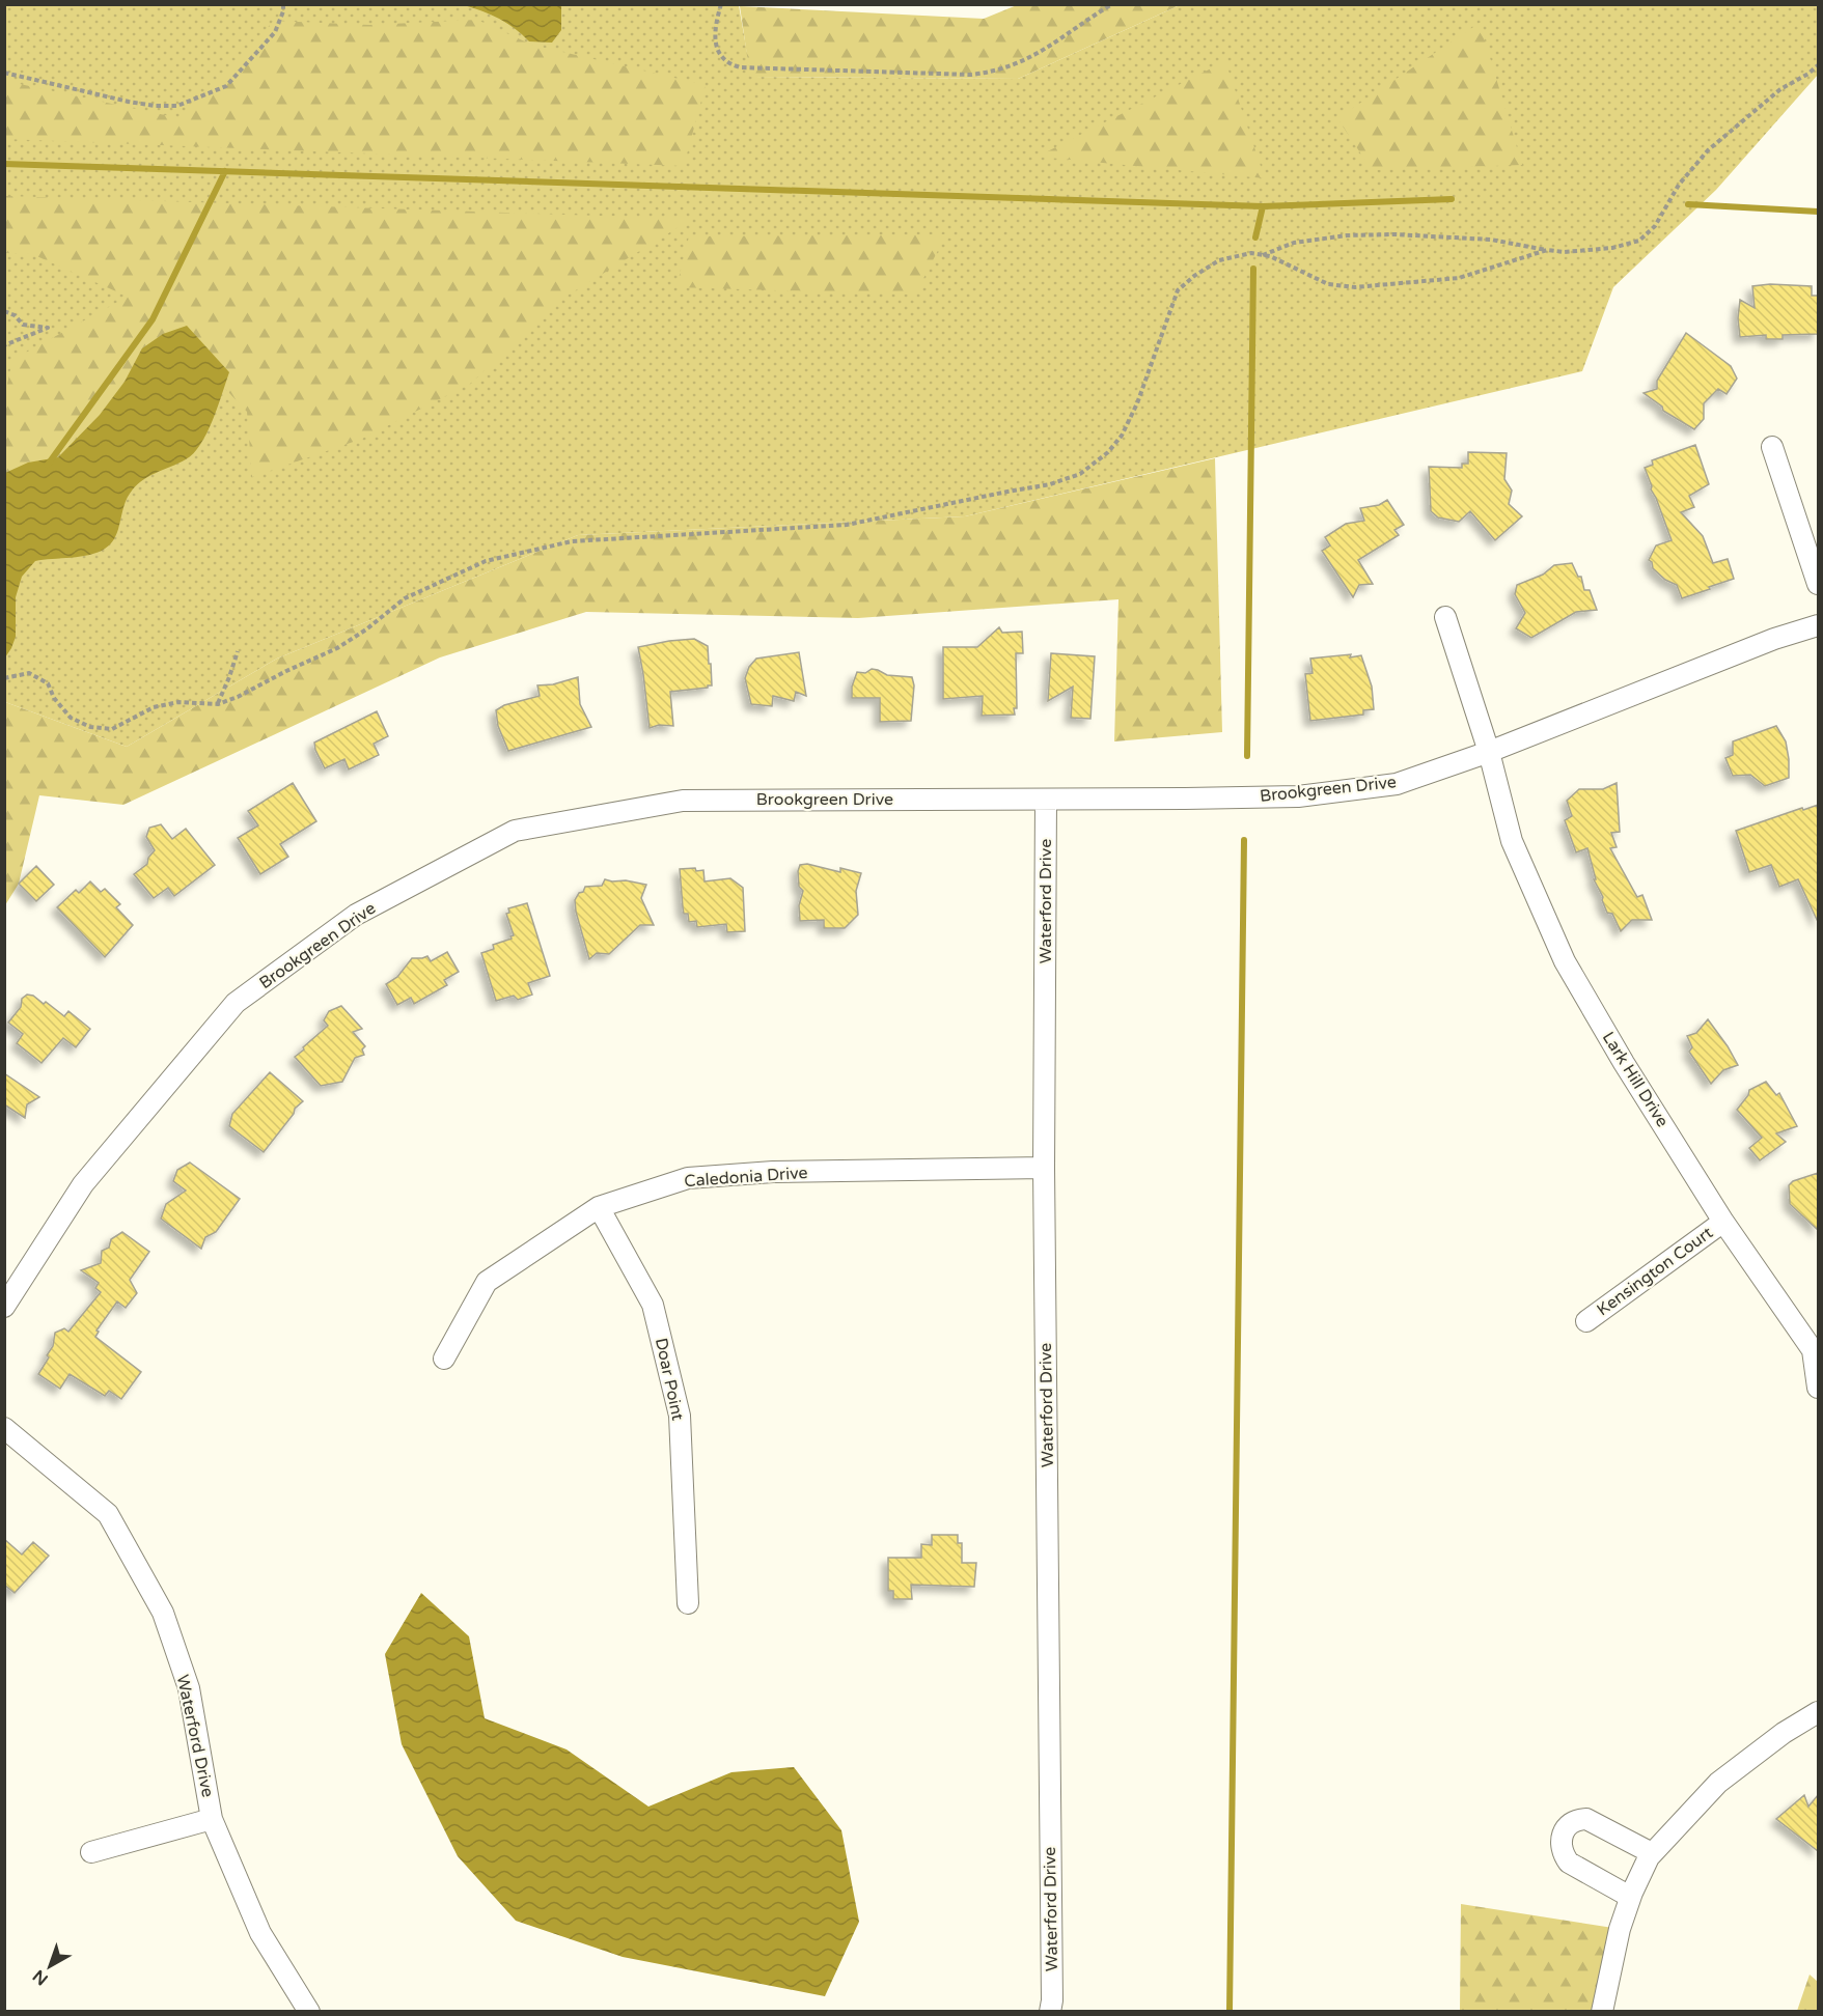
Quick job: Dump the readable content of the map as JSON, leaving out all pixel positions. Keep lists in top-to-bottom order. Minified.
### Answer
{"streets":{"street":["Brookgreen Drive","Waterford Drive","Lark Hill Drive","Caledonia Drive","Kensington Court","Doar Point"]},"crossings":[["Brookgreen Drive","Waterford Drive"],["Brookgreen Drive","Lark Hill Drive"],["Waterford Drive","Caledonia Drive"],["Lark Hill Drive","Kensington Court"],["Caledonia Drive","Doar Point"]],"north":"bottom left"}
